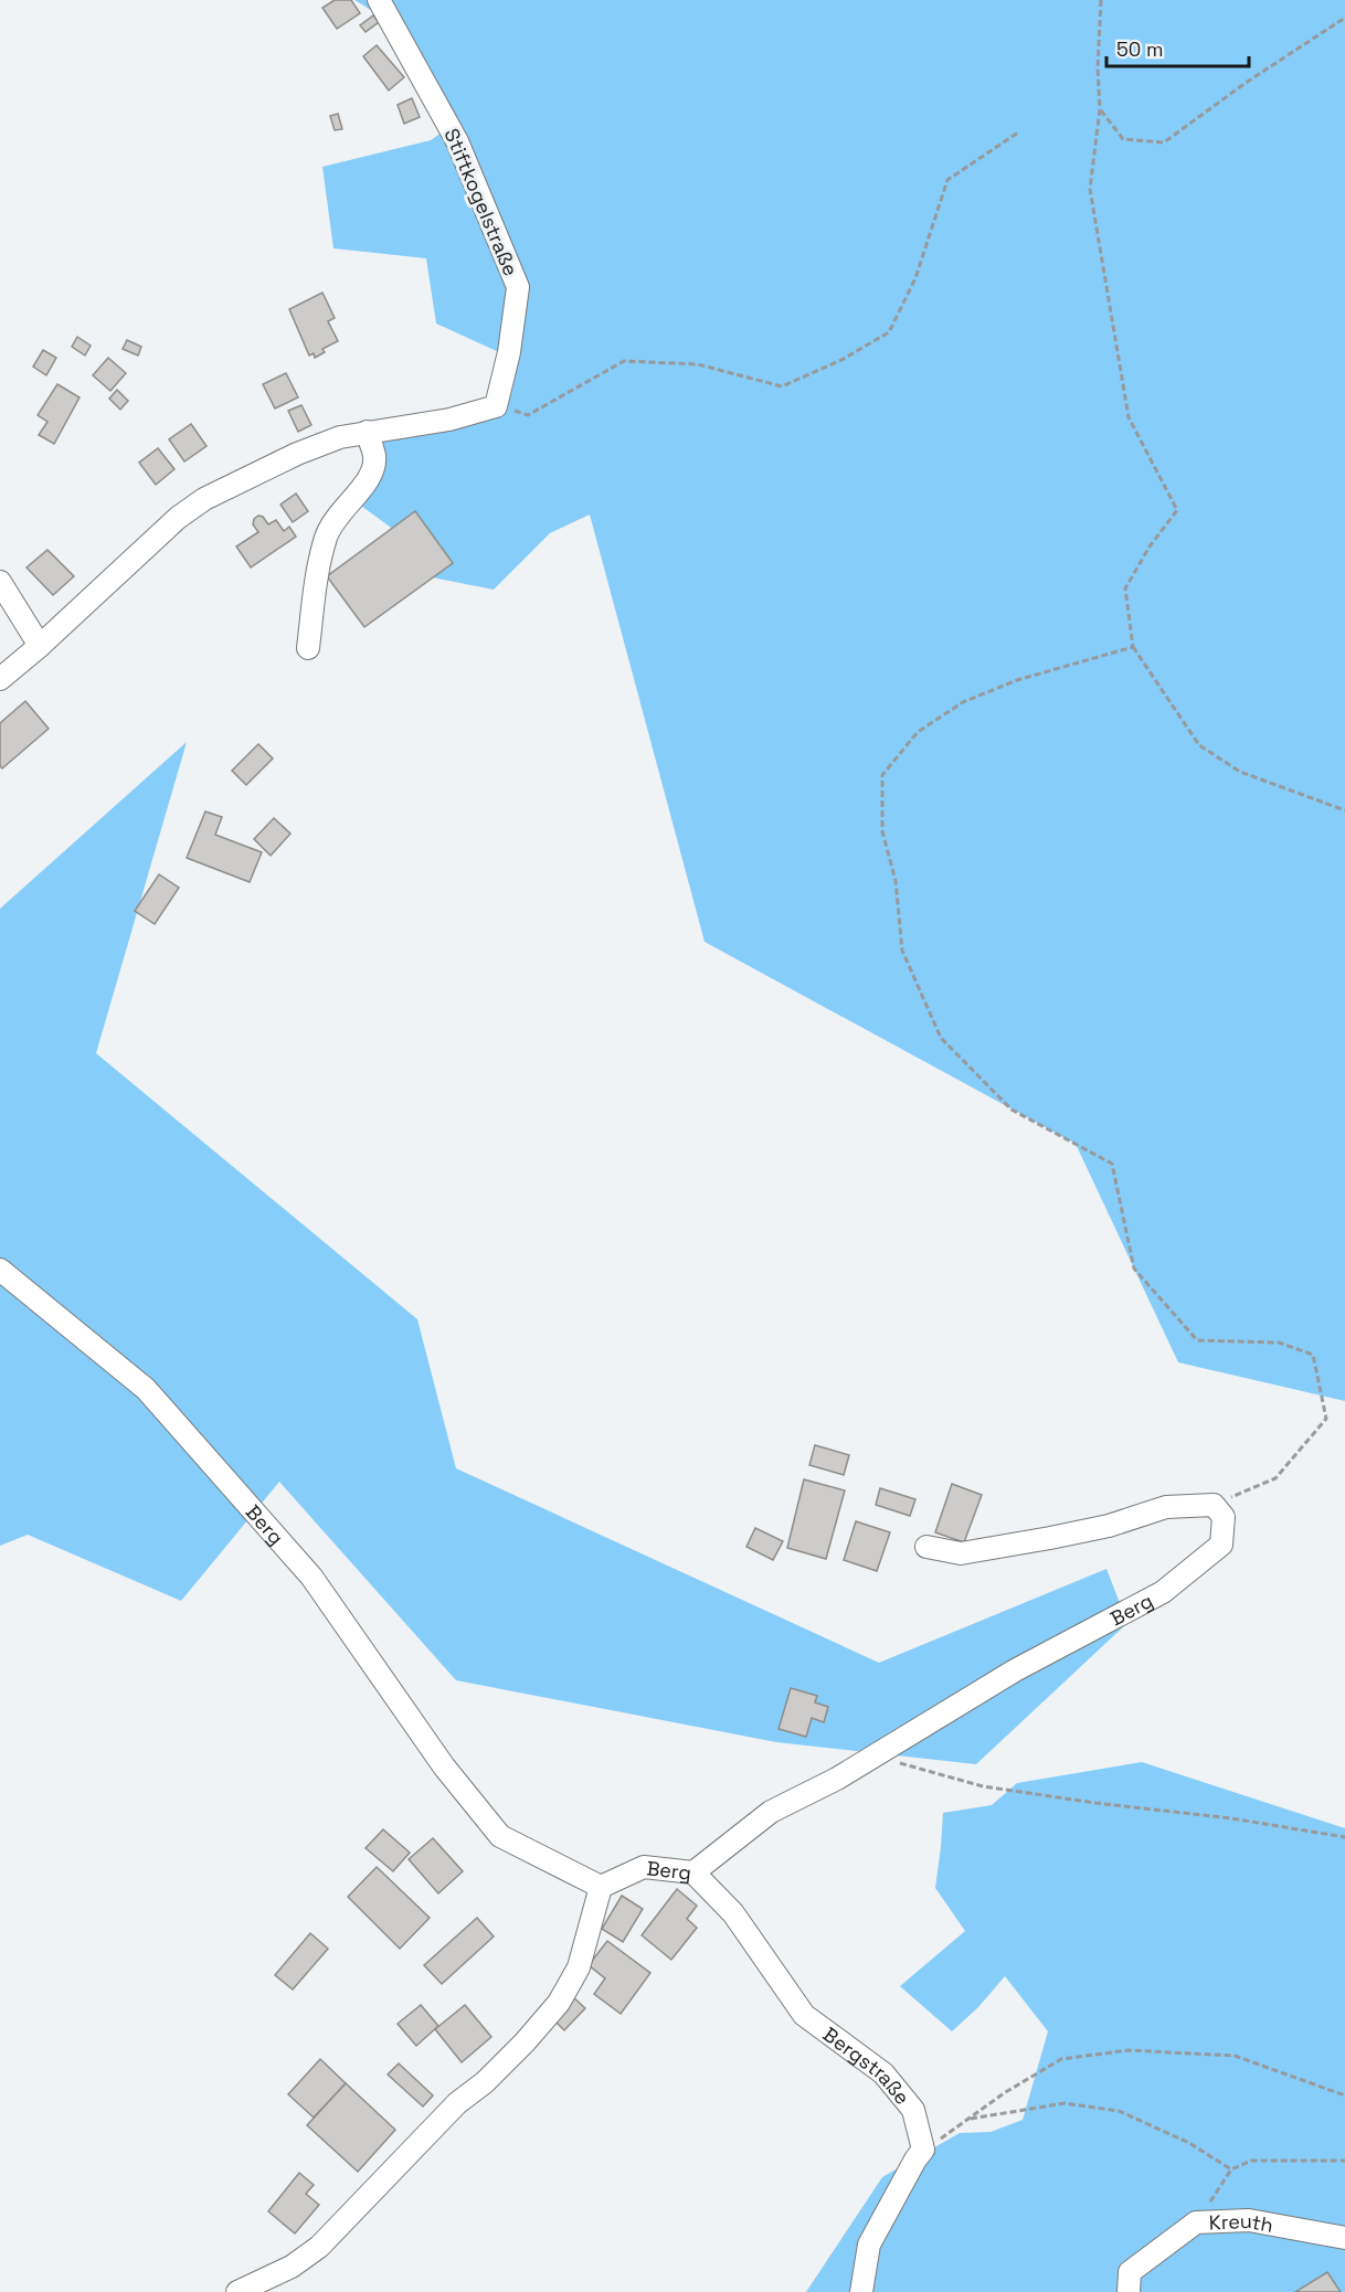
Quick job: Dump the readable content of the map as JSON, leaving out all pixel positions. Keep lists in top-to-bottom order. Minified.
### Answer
{"streets":{"street":["Stiftkogelstraße","Berg","Bergstraße","Kreuth"]},"crossings":[["Berg","Bergstraße"]],"scale_bar":"50 m"}
